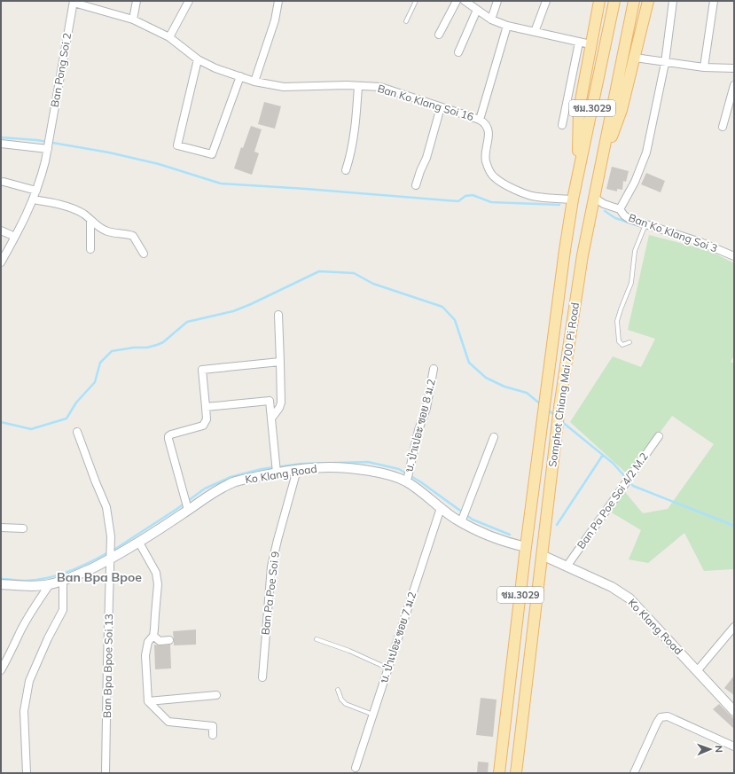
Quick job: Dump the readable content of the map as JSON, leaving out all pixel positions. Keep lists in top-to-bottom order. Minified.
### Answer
{"streets":{"main road":["ชม.3029","Somphot Chiang Mai 700 Pi Road"],"street":["Ban Pong Soi 2","Ban Ko Klang Soi 16","Ban Ko Klang Soi 3","บ. ป่าเปอะ ซอย 8 ม.2","Ko Klang Road","Ban Pa Poe Soi 4/2 M.2","Ban Pa Poe Soi 9","บ. ป่าเปอะ ซอย 7 ม.2","Ban Bpa Bpoe Soi 13"]},"crossings":[["Ban Pong Soi 2","Ban Ko Klang Soi 16"],["Ban Ko Klang Soi 16","Somphot Chiang Mai 700 Pi Road"],["Somphot Chiang Mai 700 Pi Road","Ko Klang Road"],["บ. ป่าเปอะ ซอย 8 ม.2","Ko Klang Road"],["Ko Klang Road","Ban Pa Poe Soi 4/2 M.2"],["Ko Klang Road","Ban Pa Poe Soi 9"],["Ko Klang Road","บ. ป่าเปอะ ซอย 7 ม.2"],["Ko Klang Road","Ban Bpa Bpoe Soi 13"]],"districts":["Ban Bpa Bpoe"],"north":"right"}
